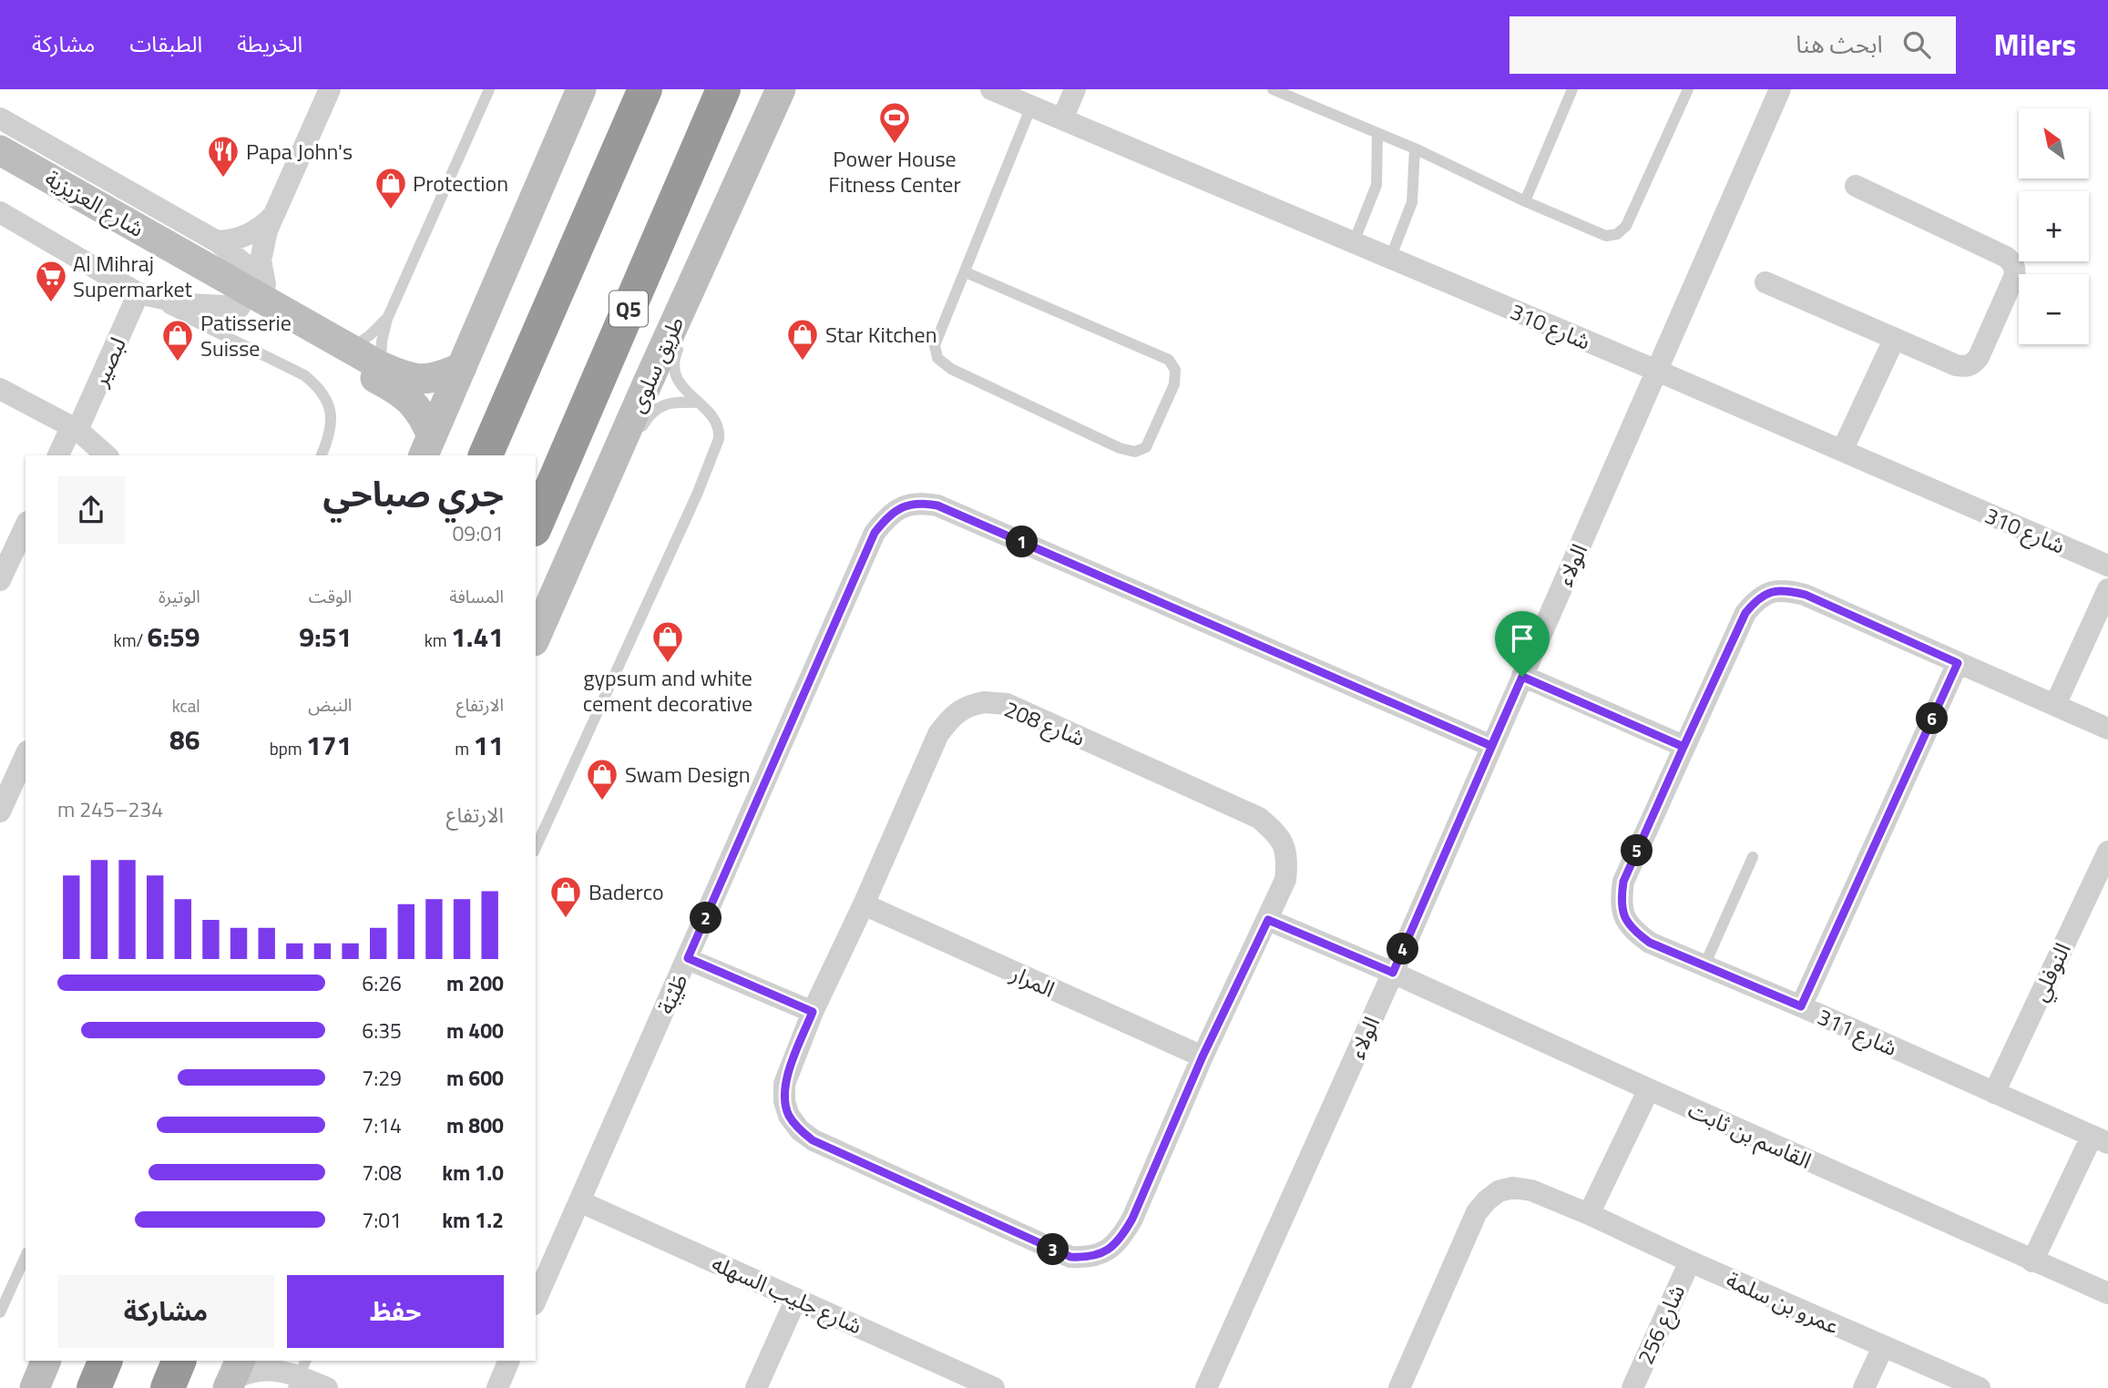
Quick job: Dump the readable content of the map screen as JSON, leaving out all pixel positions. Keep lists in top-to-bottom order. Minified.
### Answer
{"streets":{"highway":["Q5","طريق سلوى"],"main road":["شارع العزيزية"],"street":["شارع 310","لبصير","الولاء","شارع 208","النوفلي","المرار","طَيْبَة","شارع 311","القاسم بن ثابت","شارع جليب السهله","عمرو بن سلمة","شارع 256"]},"crossings":[["شارع العزيزية","لبصير"],["شارع 310","الولاء"],["الولاء","طَيْبَة"],["الولاء","القاسم بن ثابت"],["شارع 208","المرار"],["النوفلي","شارع 311"],["طَيْبَة","شارع جليب السهله"],["شارع 311","القاسم بن ثابت"],["عمرو بن سلمة","شارع 256"]],"places":{"sports":["Power House Fitness Center"],"restaurant":["Papa John's"],"shop":["Protection","Star Kitchen","Patisserie Suisse","gypsum and white cement decorative","Swam Design","Baderco"],"supermarket":["Al Mihraj Supermarket"]},"north":"top left","page":{"header":"Milers","search":"ابحث هنا","nav":["الخريطة","الطبقات","مشاركة"],"map_buttons":["+","−"],"heading":["جري صباحي","09:01"],"pins":["1","6","5","2","4","3"],"stats":[["المسافة","1.41 km"],["الوقت","9:51"],["الوتيرة","6:59 /km"],["الارتفاع","11 m"],["النبض","171 bpm"],["kcal","86"]],"chart":["الارتفاع","234–245 m"],"list":[{"name":"200 m","note":"6:26"},{"name":"400 m","note":"6:35"},{"name":"600 m","note":"7:29"},{"name":"800 m","note":"7:14"},{"name":"1.0 km","note":"7:08"},{"name":"1.2 km","note":"7:01"}],"buttons":["حفظ","مشاركة"]}}
